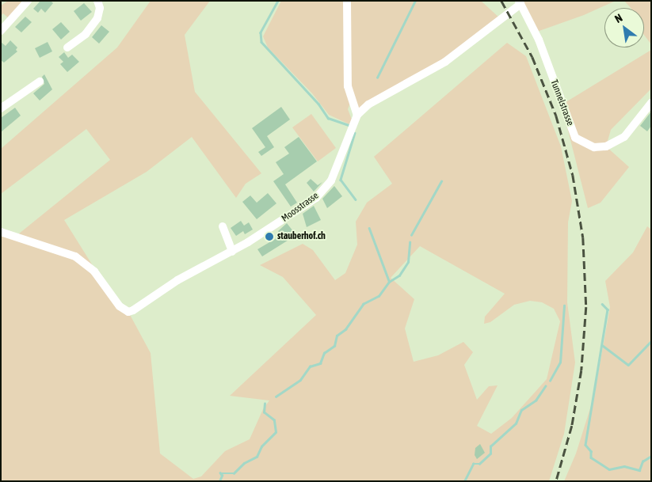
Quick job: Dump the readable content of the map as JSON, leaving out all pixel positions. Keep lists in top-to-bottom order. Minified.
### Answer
{"streets":{"street":["Tunnelstrasse","Moosstrasse"]},"crossings":[["Tunnelstrasse","Moosstrasse"]],"places":["stauberhof.ch"],"north":"top left"}
